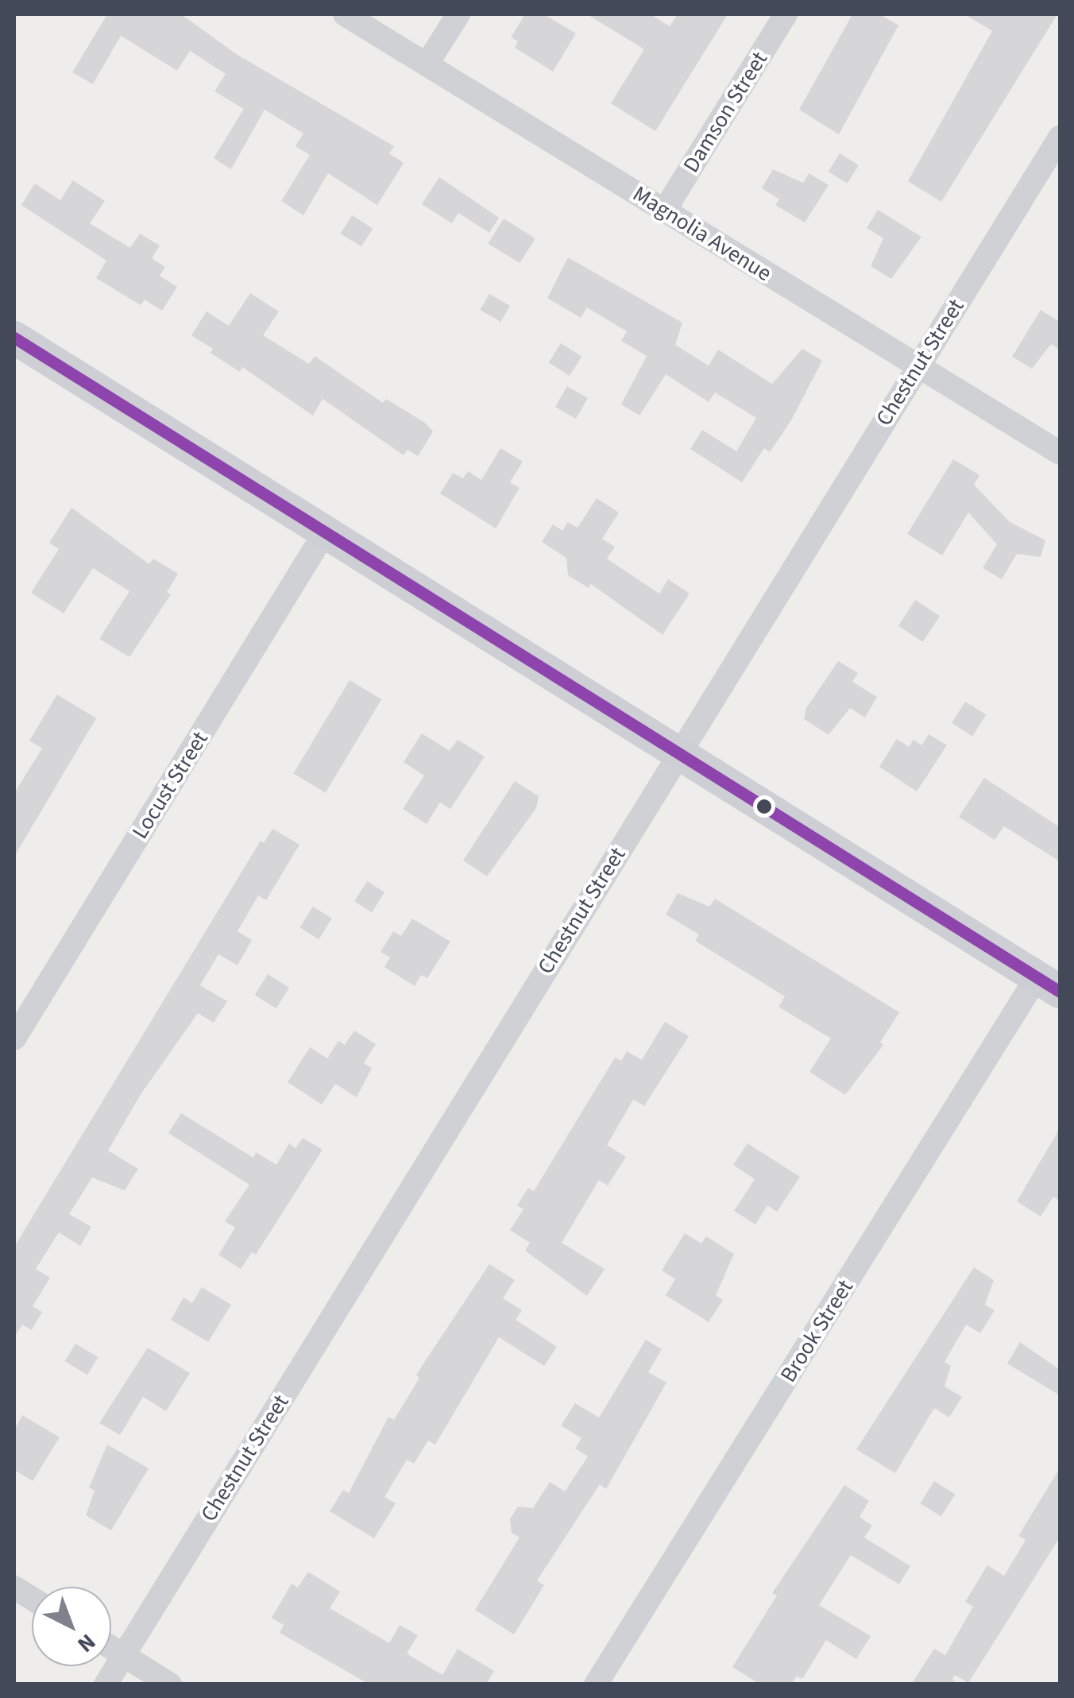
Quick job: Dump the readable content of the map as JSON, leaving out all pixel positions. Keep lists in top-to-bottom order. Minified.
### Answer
{"streets":{"street":["Damson Street","Magnolia Avenue","Chestnut Street","Locust Street","Brook Street"]},"crossings":[["Damson Street","Magnolia Avenue"],["Magnolia Avenue","Chestnut Street"]],"north":"bottom right"}
